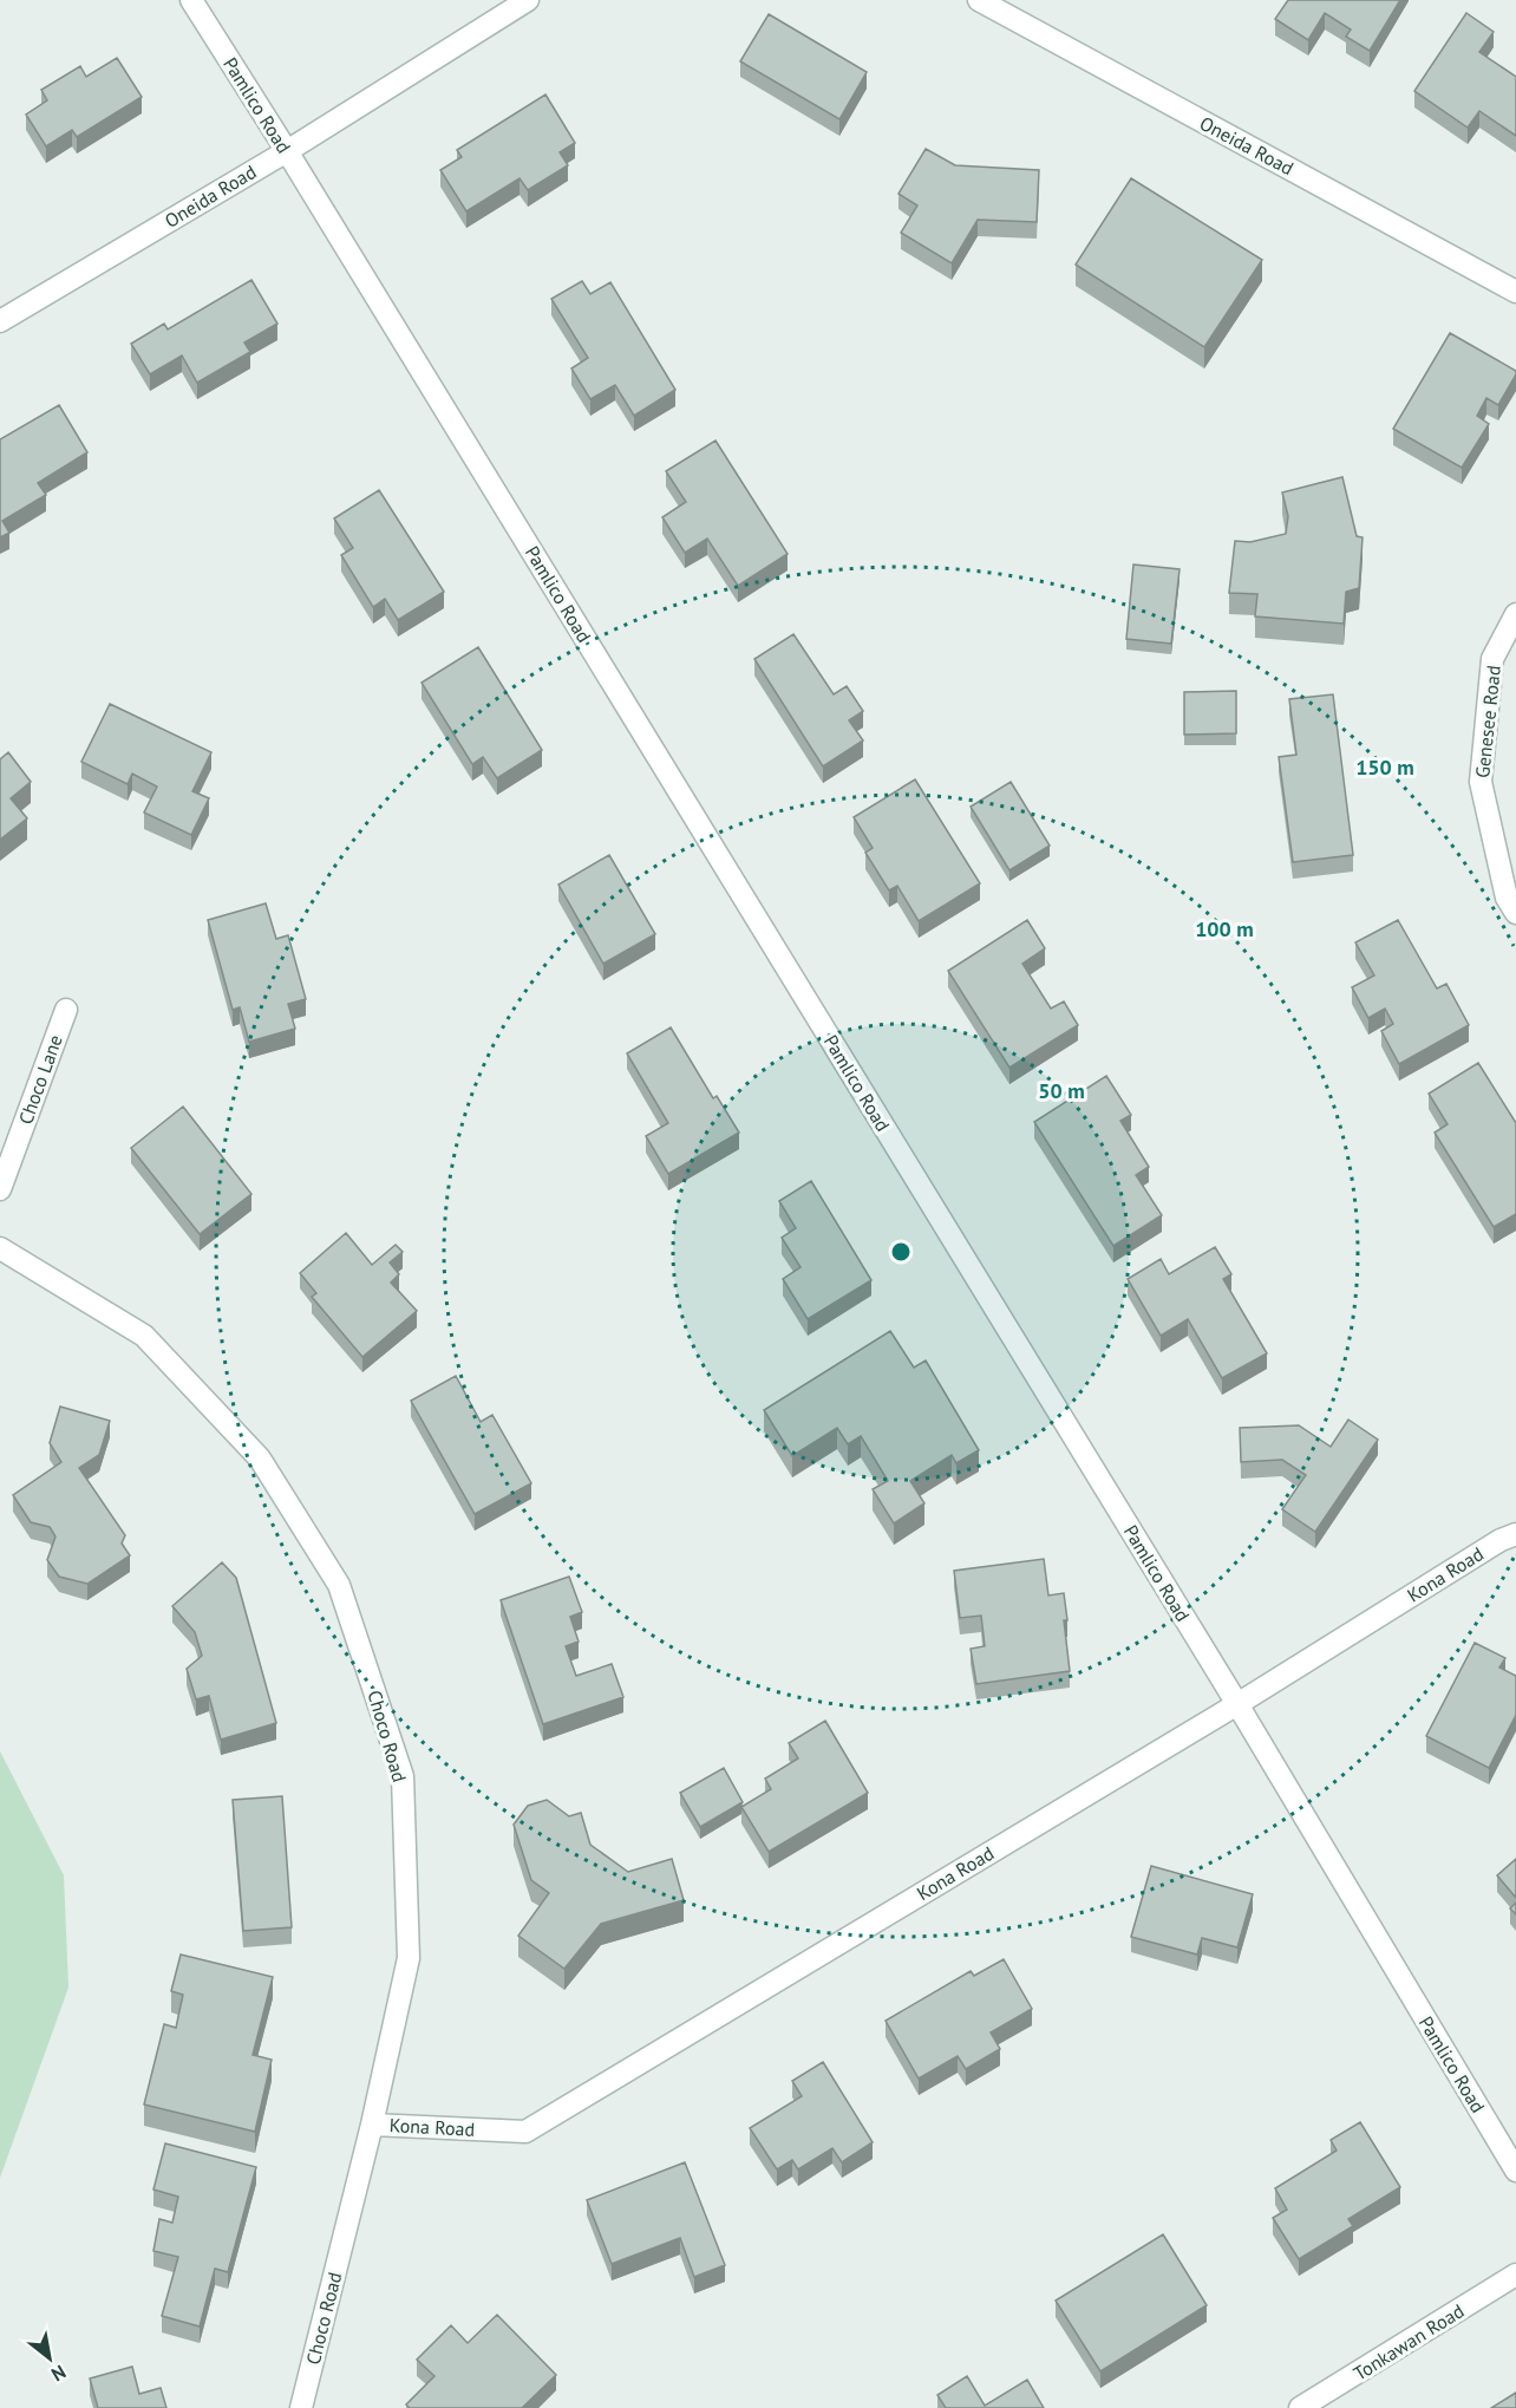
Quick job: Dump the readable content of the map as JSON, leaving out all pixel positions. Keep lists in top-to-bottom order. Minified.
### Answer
{"streets":{"street":["Pamlico Road","Oneida Road","Genesee Road","Choco Lane","Kona Road","Choco Road","Tonkawan Road"]},"crossings":[["Pamlico Road","Oneida Road"],["Pamlico Road","Kona Road"],["Kona Road","Choco Road"]],"north":"bottom right","rings":["150 m","100 m","50 m"]}
